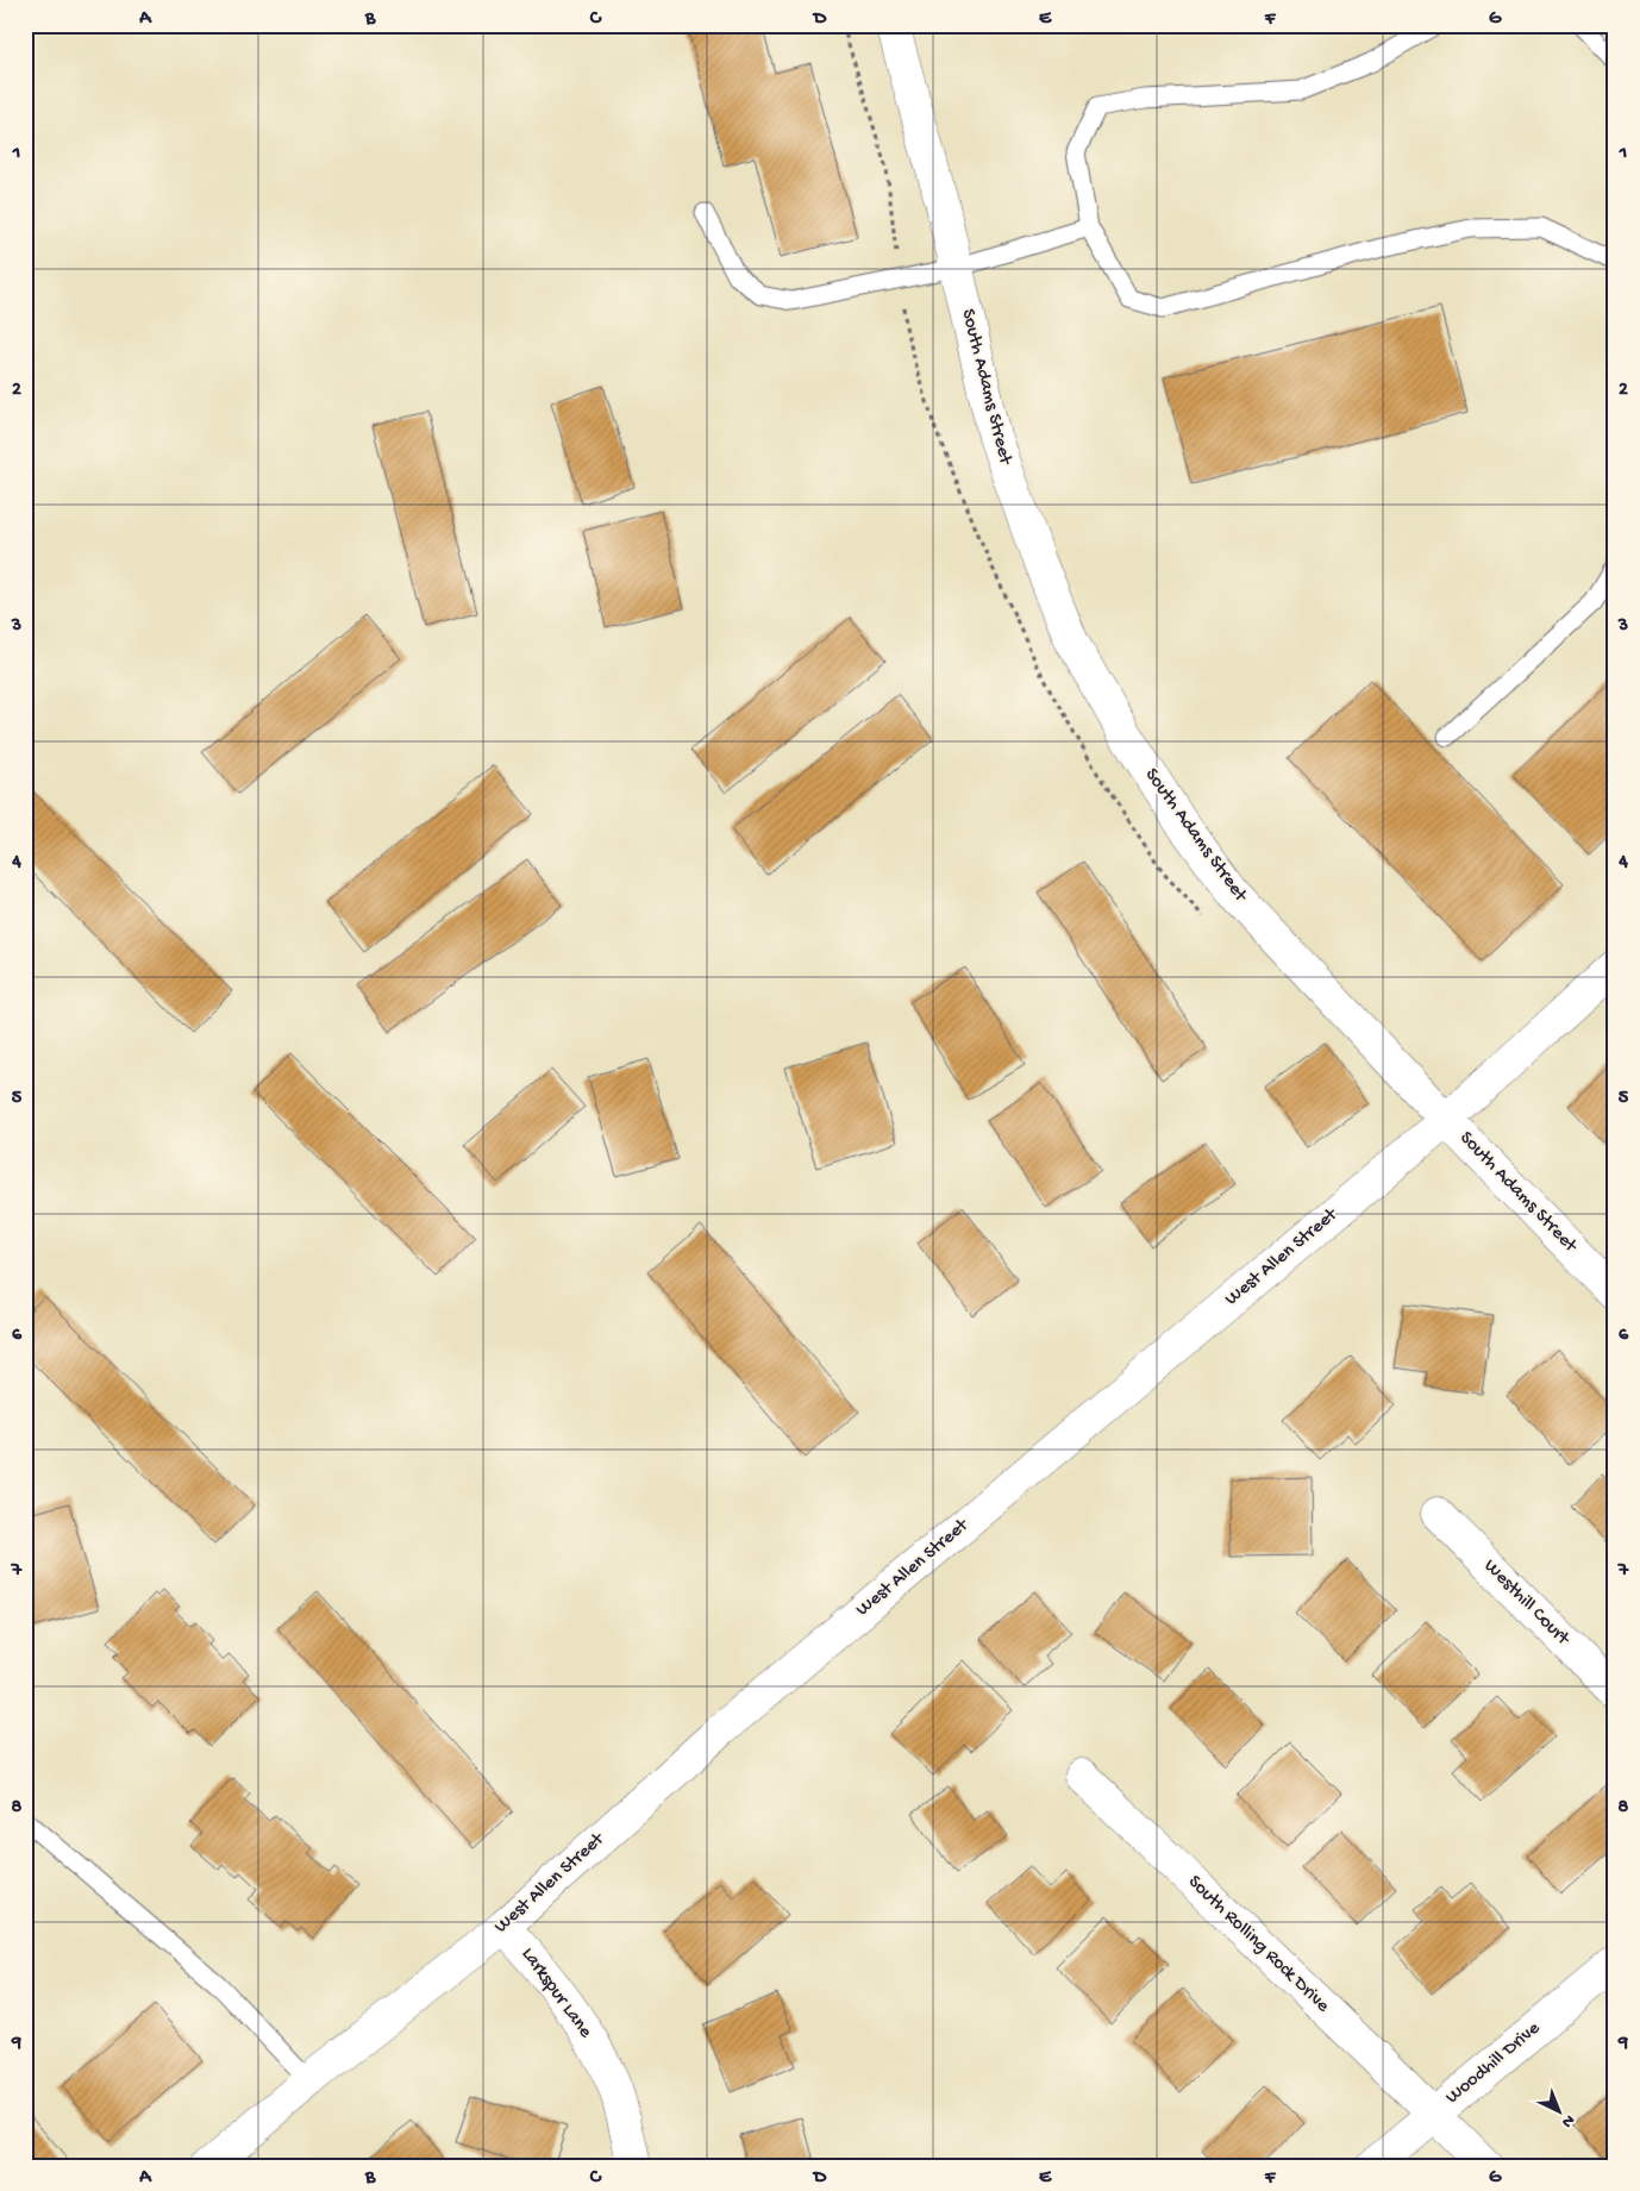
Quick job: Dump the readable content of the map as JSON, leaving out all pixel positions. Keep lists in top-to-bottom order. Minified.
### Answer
{"streets":{"street":["South Adams Street","West Allen Street","Westhill Court","South Rolling Rock Drive","Larkspur Lane","Woodhill Drive"]},"crossings":[["South Adams Street","West Allen Street"],["West Allen Street","Larkspur Lane"],["South Rolling Rock Drive","Woodhill Drive"]],"north":"bottom right","grid":{"columns":["A","B","C","D","E","F","G"],"rows":["1","2","3","4","5","6","7","8","9"]}}
